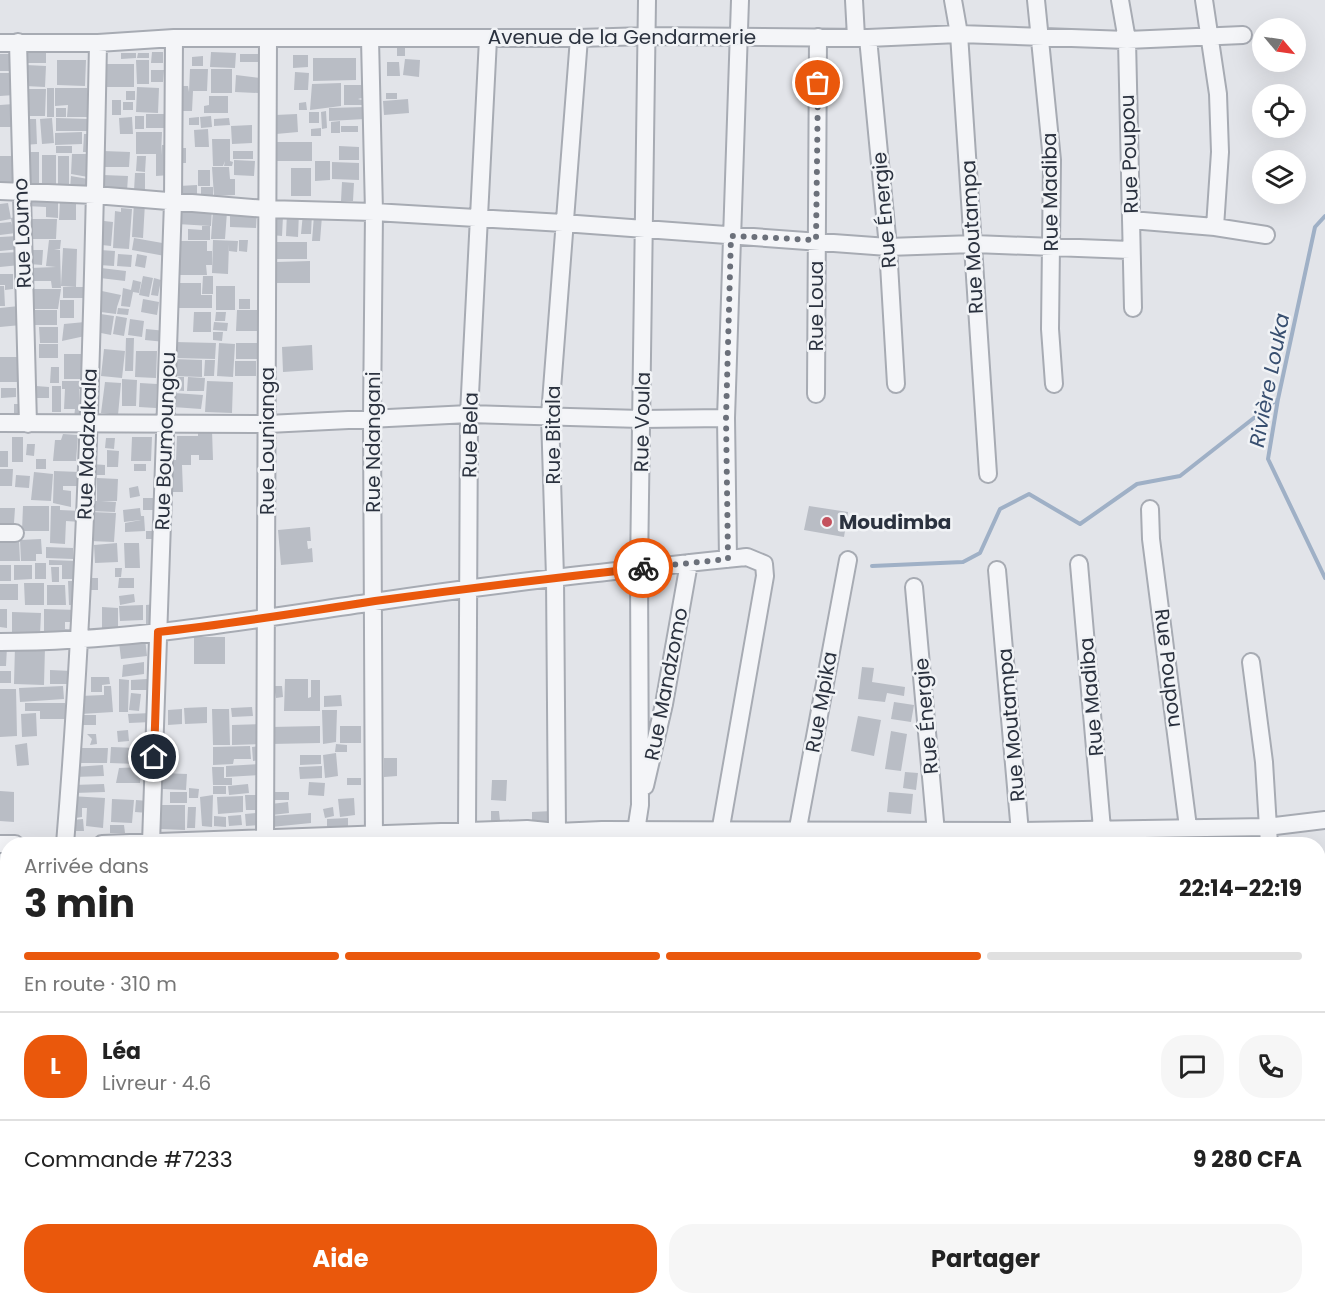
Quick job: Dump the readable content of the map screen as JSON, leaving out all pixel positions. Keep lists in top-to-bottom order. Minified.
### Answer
{"streets":{"street":["Avenue de la Gendarmerie","Rue Poupou","Rue Madiba","Rue Énergie","Rue Loumo","Rue Moutampa","Rue Loua","Rue Voula","Rue Bela","Rue Bitala","Rue Boumoungou","Rue Lounianga","Rue Ndangani","Rue Madzakala","Rue Mandzomo","Rue Mpika"]},"crossings":[["Avenue de la Gendarmerie","Rue Poupou"],["Avenue de la Gendarmerie","Rue Madiba"],["Avenue de la Gendarmerie","Rue Énergie"],["Avenue de la Gendarmerie","Rue Loumo"],["Avenue de la Gendarmerie","Rue Moutampa"],["Avenue de la Gendarmerie","Rue Loua"],["Avenue de la Gendarmerie","Rue Voula"],["Avenue de la Gendarmerie","Rue Bela"],["Avenue de la Gendarmerie","Rue Bitala"],["Avenue de la Gendarmerie","Rue Boumoungou"],["Avenue de la Gendarmerie","Rue Lounianga"],["Avenue de la Gendarmerie","Rue Ndangani"],["Avenue de la Gendarmerie","Rue Madzakala"],["Rue Voula","Rue Mandzomo"]],"water":["Rivière Louka"],"places":["Moudimba"],"north":"bottom right","page":{"heading":["3 min","Arrivée dans","22:14–22:19"],"panel":["Léa","Livreur · 4.6","Commande #7233","9 280 CFA"],"bar":"En route · 310 m","round":"L","buttons":["Aide","Partager"]}}
